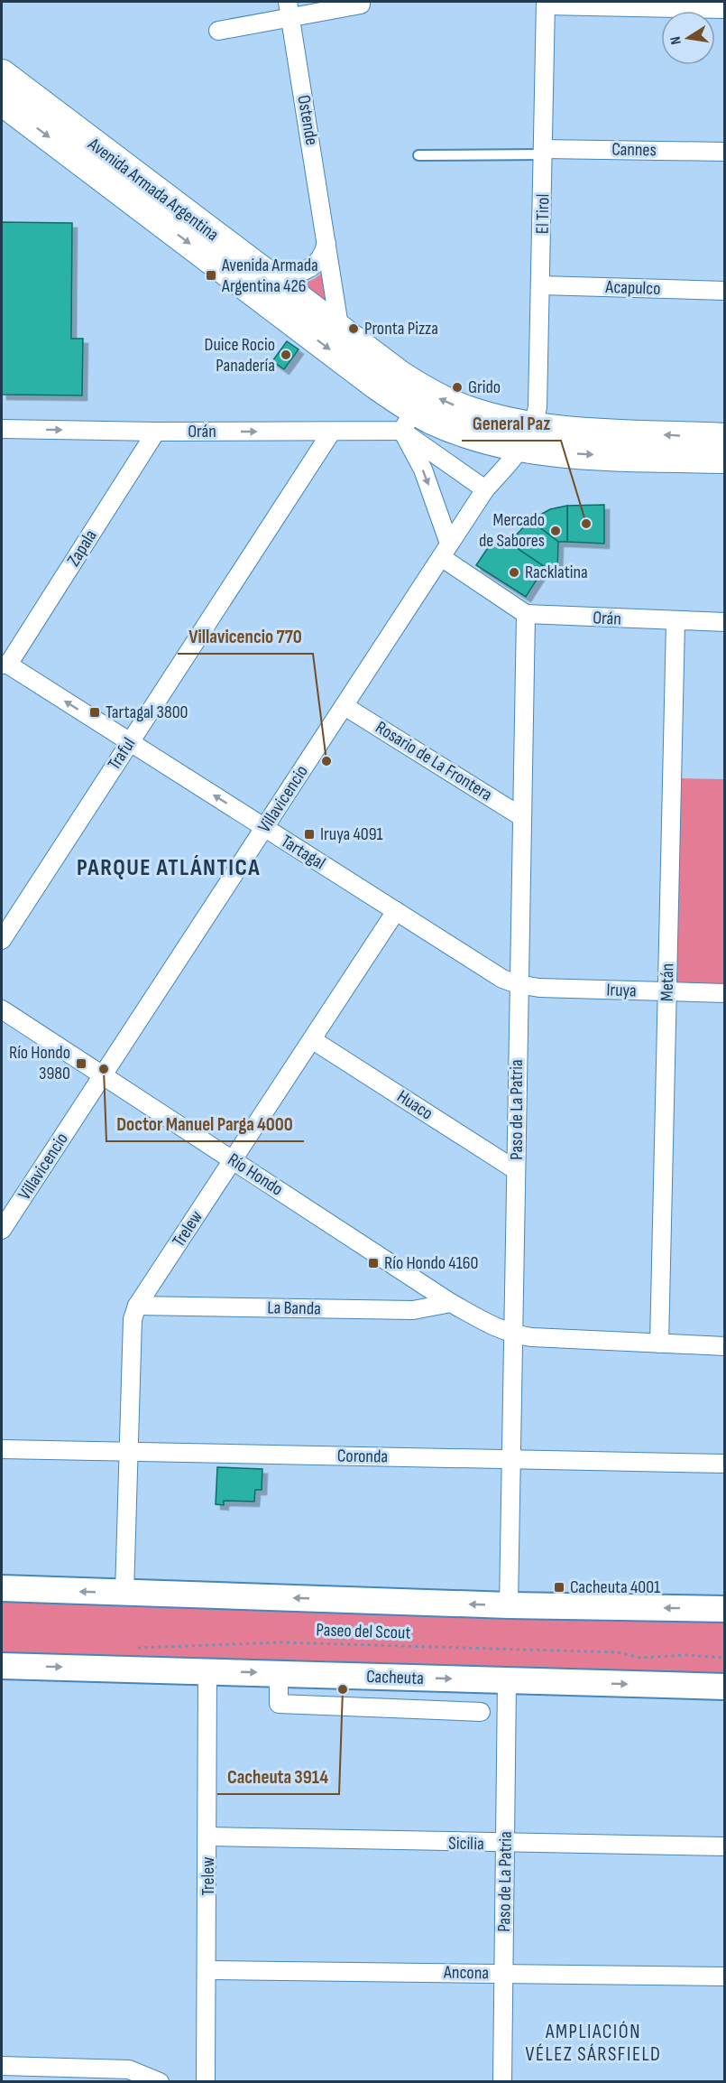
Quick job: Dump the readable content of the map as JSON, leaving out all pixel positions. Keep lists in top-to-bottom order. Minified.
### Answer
{"streets":{"main road":["Avenida Armada Argentina"],"street":["Ostende","Cannes","El Tirol","Acapulco","Orán","Zapala","Traful","Rosario de La Frontera","Villavicencio","Tartagal","Metán","Iruya","Huaco","Paso de La Patria","Río Hondo","Trelew","La Banda","Coronda","Cacheuta","Sicilia","Ancona"],"path":["Paseo del Scout"]},"crossings":[["Ostende","Avenida Armada Argentina"],["Cannes","El Tirol"],["Avenida Armada Argentina","El Tirol"],["Avenida Armada Argentina","Orán"],["Avenida Armada Argentina","Villavicencio"],["El Tirol","Acapulco"],["El Tirol","Villavicencio"],["Orán","Zapala"],["Orán","Traful"],["Orán","Metán"],["Orán","Paso de La Patria"],["Zapala","Tartagal"],["Traful","Tartagal"],["Rosario de La Frontera","Villavicencio"],["Rosario de La Frontera","Paso de La Patria"],["Villavicencio","Tartagal"],["Villavicencio","Río Hondo"],["Tartagal","Iruya"],["Tartagal","Paso de La Patria"],["Tartagal","Trelew"],["Metán","Iruya"],["Iruya","Paso de La Patria"],["Huaco","Paso de La Patria"],["Huaco","Trelew"],["Paso de La Patria","Río Hondo"],["Paso de La Patria","Coronda"],["Paso de La Patria","Cacheuta"],["Paso de La Patria","Sicilia"],["Paso de La Patria","Ancona"],["Río Hondo","Trelew"],["Río Hondo","La Banda"],["Trelew","La Banda"],["Trelew","Coronda"],["Trelew","Cacheuta"],["Trelew","Sicilia"],["Trelew","Ancona"]],"one_way":["Orán","Tartagal"],"districts":["PARQUE ATLÁNTICA","AMPLIACIÓN VÉLEZ SÁRSFIELD"],"places":{"transit":["Avenida Armada Argentina 426","Tartagal 3800","Iruya 4091","Río Hondo 3980","Río Hondo 4160","Cacheuta 4001"],"other":["Pronta Pizza","Duice Rocio Panadería","Grido","General Paz","Mercado de Sabores","Racklatina","Villavicencio 770","Doctor Manuel Parga 4000","Cacheuta 3914"]},"north":"left"}
